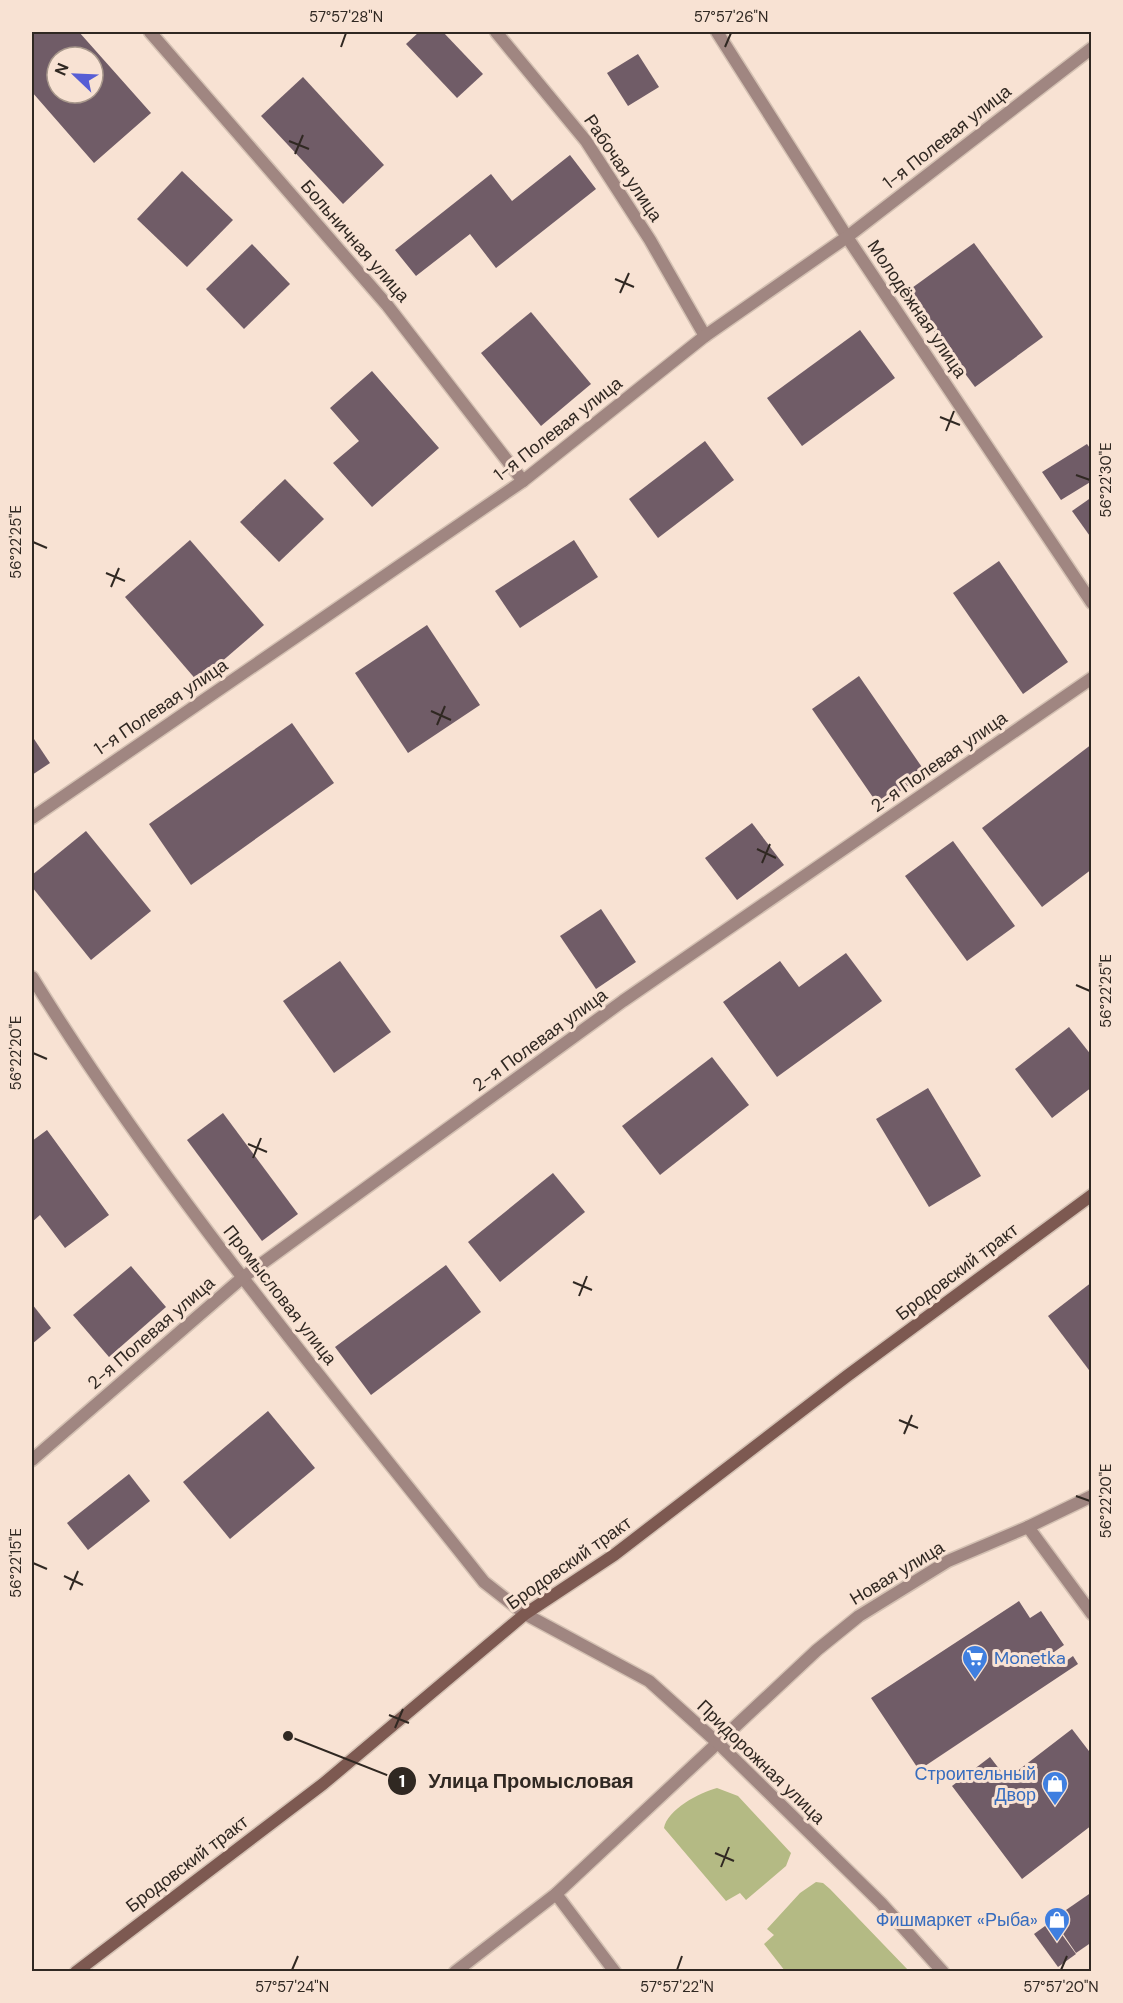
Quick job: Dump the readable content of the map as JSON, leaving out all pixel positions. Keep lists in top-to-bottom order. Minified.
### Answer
{"streets":{"main road":["Бродовский тракт"],"street":["1-я Полевая улица","Рабочая улица","Больничная улица","Молодёжная улица","2-я Полевая улица","Промысловая улица","Новая улица","Придорожная улица"]},"crossings":[["1-я Полевая улица","Рабочая улица"],["1-я Полевая улица","Больничная улица"],["1-я Полевая улица","Молодёжная улица"],["2-я Полевая улица","Промысловая улица"],["Бродовский тракт","Промысловая улица"],["Бродовский тракт","Придорожная улица"],["Промысловая улица","Придорожная улица"],["Новая улица","Придорожная улица"]],"places":{"supermarket":["Monetka"],"other":["Улица Промысловая"],"shop":["Строительный Двор","Фишмаркет «Рыба»"]},"north":"top left","coordinates":["57°57'28\"N","57°57'26\"N","56°22'30\"E","56°22'25\"E","56°22'20\"E","56°22'15\"E","57°57'24\"N","57°57'22\"N","57°57'20\"N"]}
